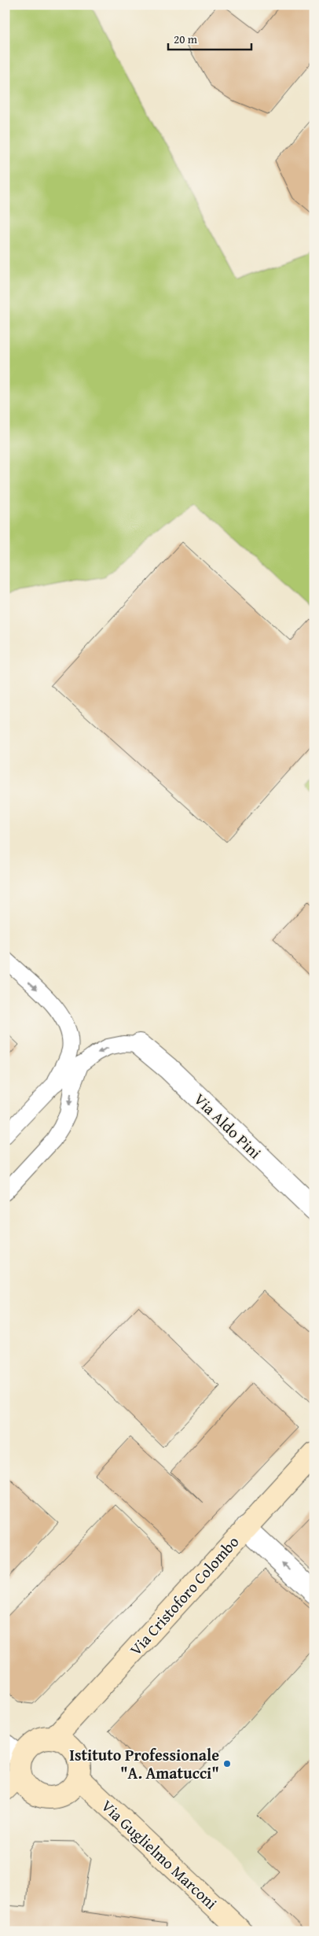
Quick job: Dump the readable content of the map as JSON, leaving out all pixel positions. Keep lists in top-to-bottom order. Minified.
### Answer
{"streets":{"street":["Via Aldo Pini","Via Cristoforo Colombo","Via Guglielmo Marconi"]},"crossings":[["Via Cristoforo Colombo","Via Guglielmo Marconi"]],"places":["Istituto Professionale \"A. Amatucci\""],"scale_bar":"20 m"}
